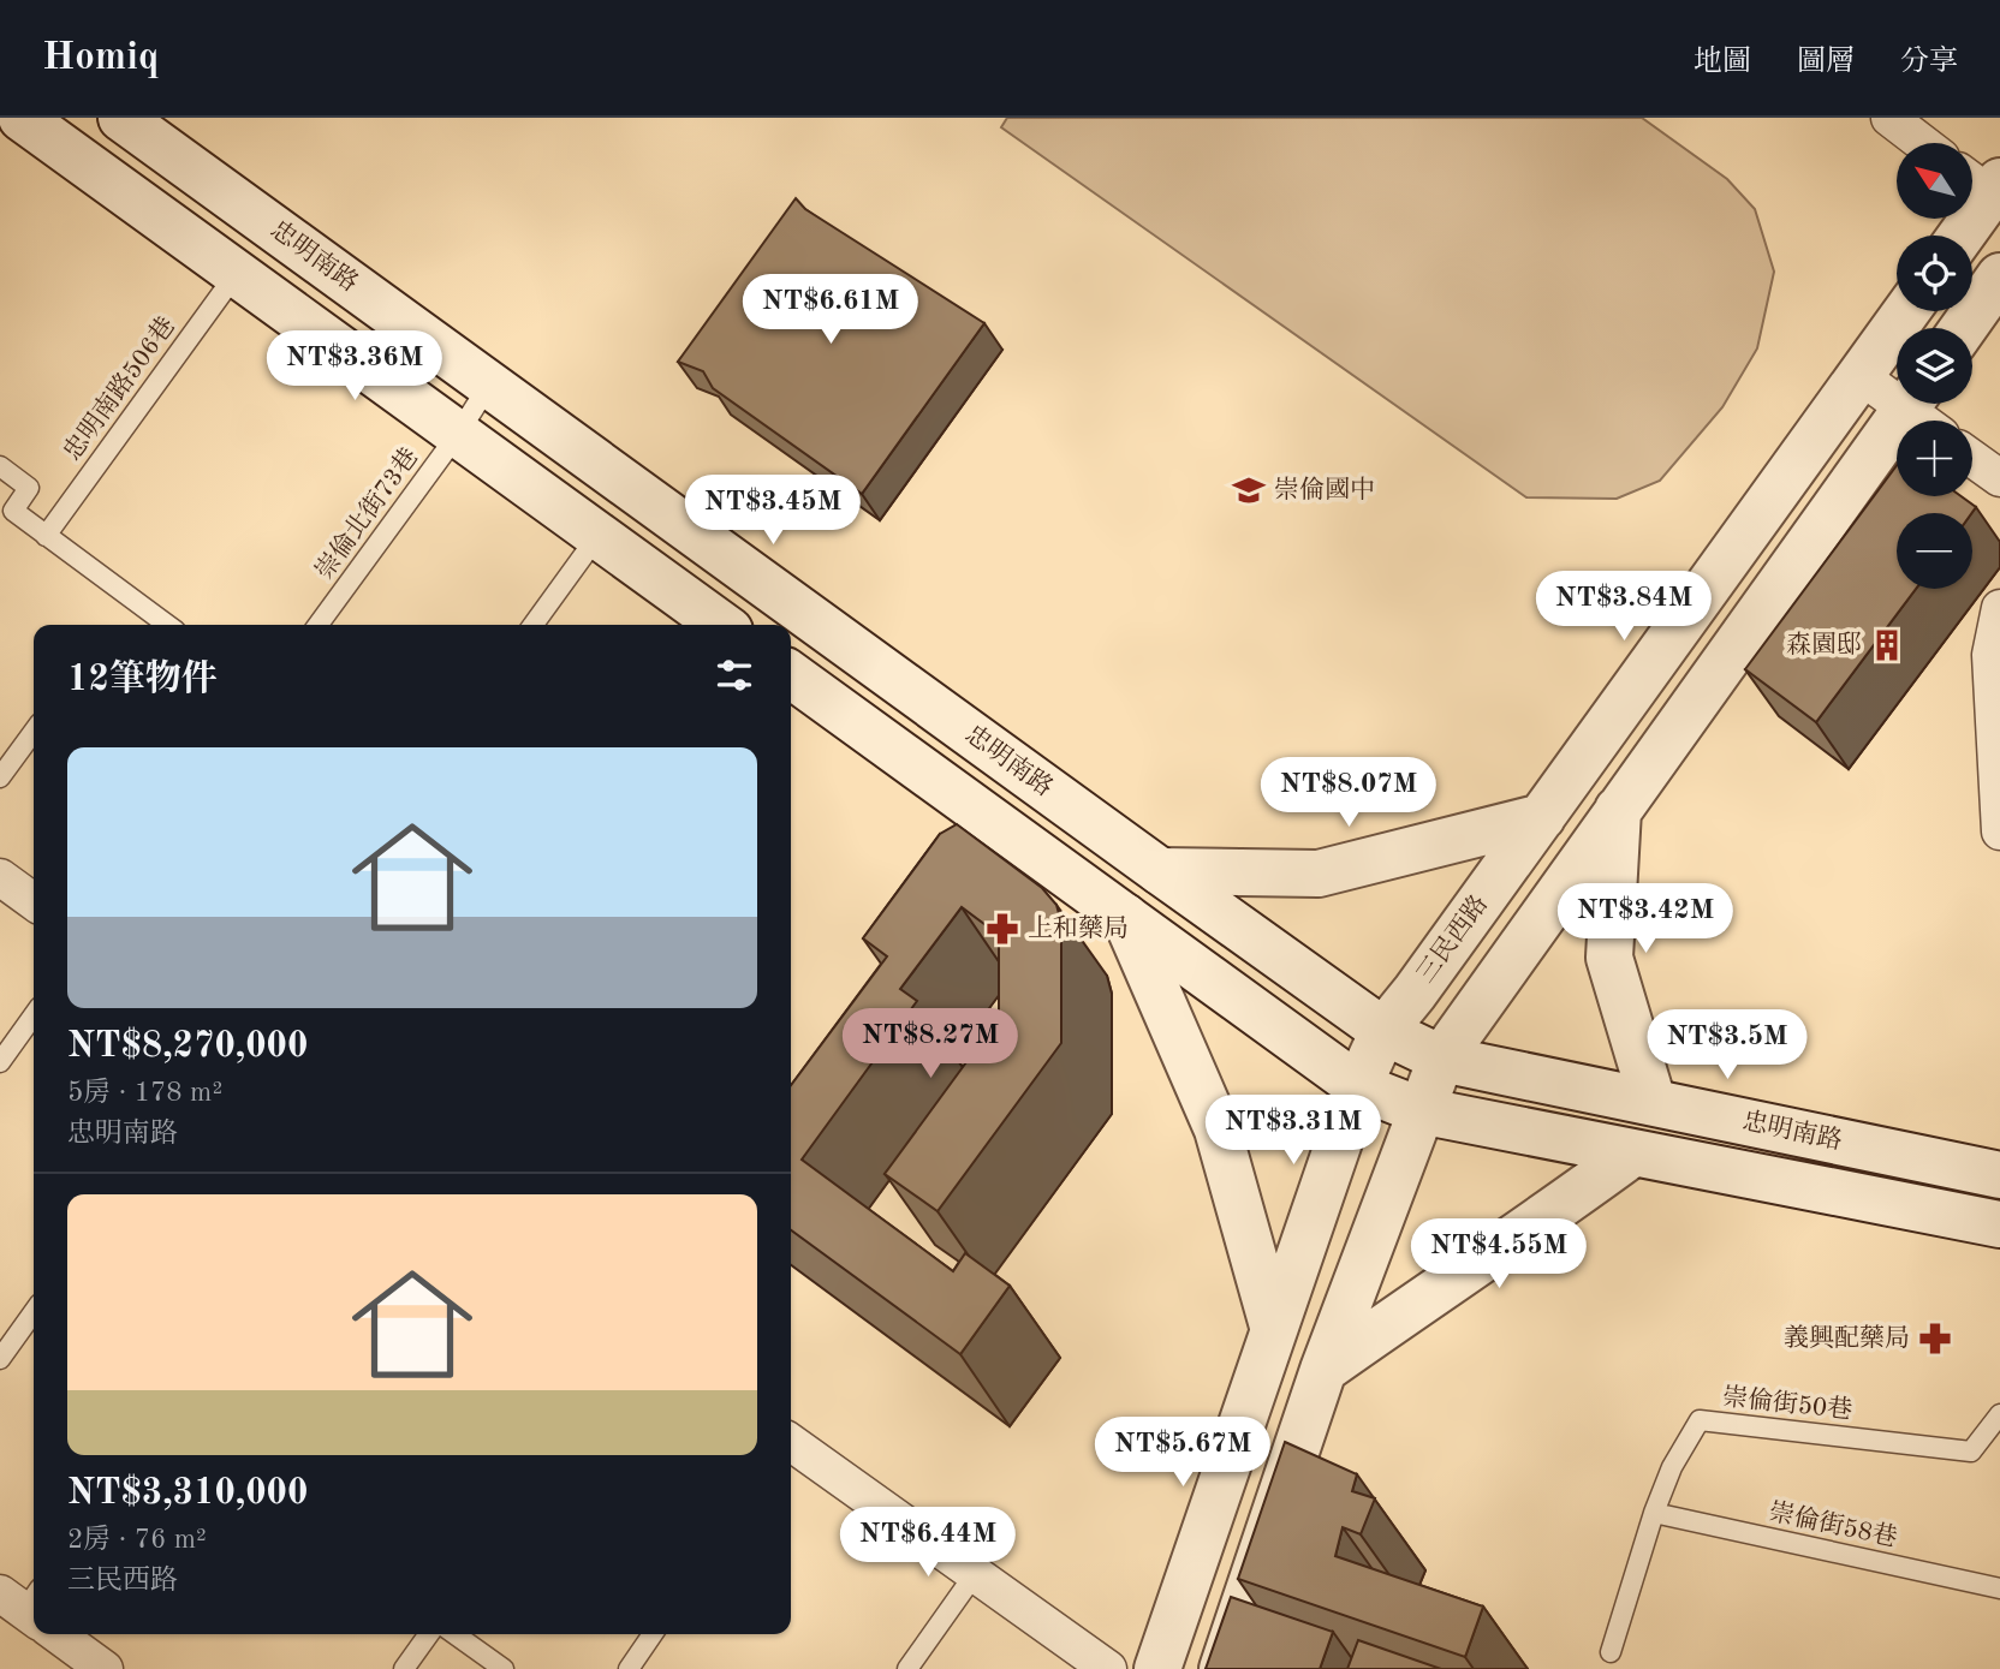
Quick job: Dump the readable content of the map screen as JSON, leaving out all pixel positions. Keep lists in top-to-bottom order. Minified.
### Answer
{"streets":{"street":["忠明南路","三民西路"],"lane":["忠明南路506巷","崇倫北街73巷","崇倫街50巷","崇倫街58巷"]},"crossings":[["忠明南路","崇倫北街73巷"],["忠明南路","三民西路"],["崇倫街50巷","崇倫街58巷"]],"places":{"school or university":["崇倫國中"],"building":["森園邸"],"pharmacy":["上和藥局","義興配藥局"]},"north":"top left","page":{"header":"Homiq","nav":["地圖","圖層","分享"],"map_buttons":["+","−"],"price":["NT$6.61M","NT$3.36M","NT$3.45M","NT$3.84M","NT$8.07M","NT$3.42M","NT$8.27M","NT$3.5M","NT$3.31M","NT$4.55M","NT$5.67M","NT$6.44M"],"heading":"12筆物件","list":[{"name":"NT$8,270,000","note":"5房 · 178 m² · 忠明南路"},{"name":"NT$3,310,000","note":"2房 · 76 m² · 三民西路"}]}}
